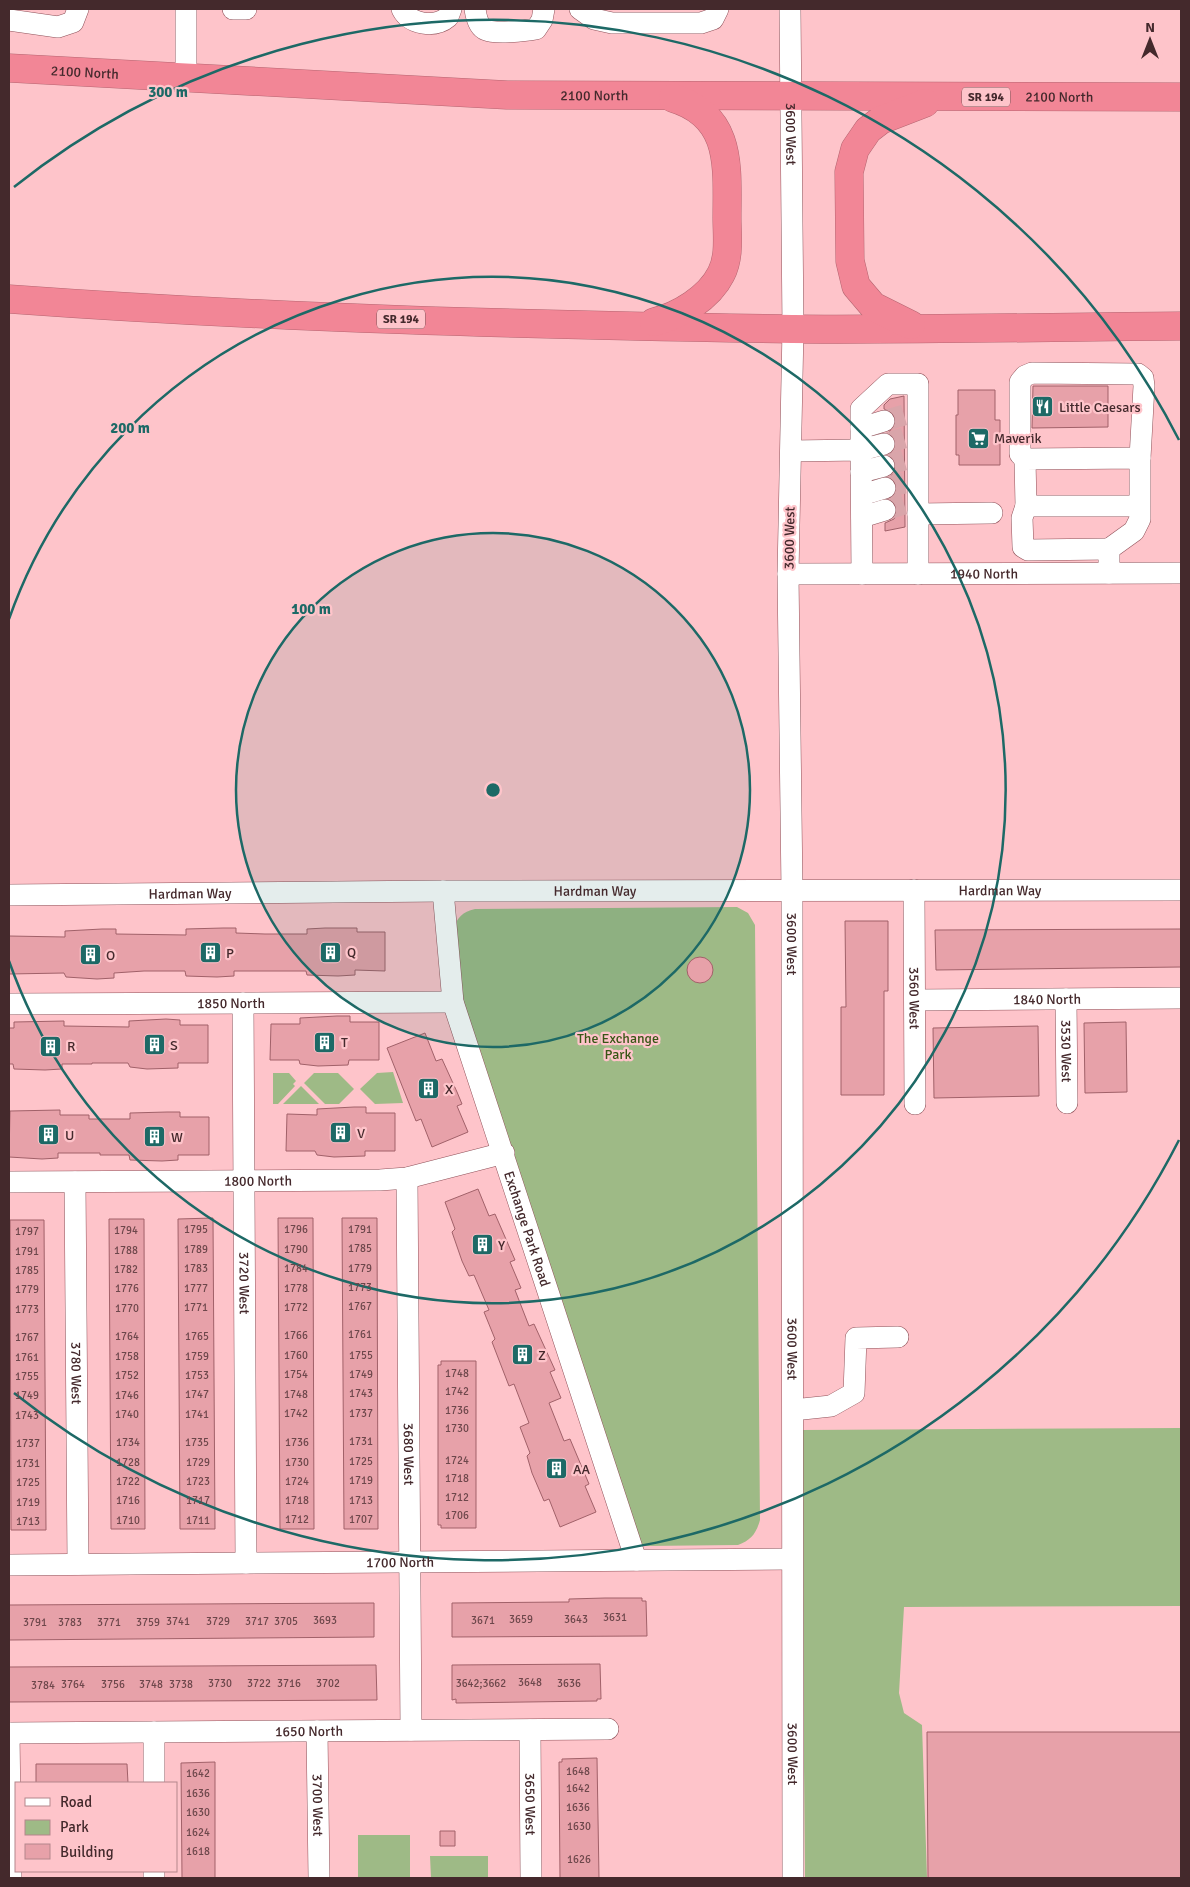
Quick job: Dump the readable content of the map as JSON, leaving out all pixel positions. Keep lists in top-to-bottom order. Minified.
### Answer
{"streets":{"highway":["2100 North","SR 194"],"street":["3600 West","1940 North","Hardman Way","3560 West","1840 North","1850 North","3530 West","1800 North","Exchange Park Road","3720 West","3780 West","3680 West","1700 North","1650 North","3650 West","3700 West"]},"crossings":[["2100 North","3600 West"],["SR 194","3600 West"],["3600 West","1940 North"],["3600 West","Hardman Way"],["3600 West","1700 North"],["Hardman Way","3560 West"],["Hardman Way","Exchange Park Road"],["3560 West","1840 North"],["1840 North","3530 West"],["1850 North","Exchange Park Road"],["1850 North","3720 West"],["1800 North","Exchange Park Road"],["1800 North","3720 West"],["1800 North","3780 West"],["1800 North","3680 West"],["Exchange Park Road","1700 North"],["3720 West","1700 North"],["3780 West","1700 North"],["3680 West","1700 North"],["3680 West","1650 North"],["1650 North","3650 West"],["1650 North","3700 West"]],"parks":["The Exchange Park"],"places":{"restaurant":["Little Caesars"],"supermarket":["Maverik"],"building":["Q","P","O","T","S","R","X","V","U","W","Y","Z","AA"]},"house_numbers":["1795","1796","1791","1794","1797","1785","1789","1790","1788","1791","1783","1784","1779","1782","1785","1773","1776","1777","1778","1779","1767","1771","1772","1770","1773","1761","1766","1764","1765","1767","1760","1755","1758","1759","1761","1748","1754","1749","1752","1753","1755","1742","1743","1747","1748","1749","1746","1736","1742","1737","1740","1741","1743","1730","1731","1734","1735","1736","1737","1724","1725","1728","1729","1730","1731","1718","1719","1722","1723","1724","1725","1712","1716","1717","1718","1713","1719","1706","1712","1707","1710","1711","1713","3631","3659","3643","3693","3671","3741","3729","3717","3705","3791","3783","3771","3759","3648","3730","3722","3716","3702","3642;3662","3636","3764","3756","3748","3738","3784","1648","1642","1642","1636","1636","1630","1630","1624","1618","1626"],"legend":["Road","Park","Building"],"north":"top","rings":["300 m","200 m","100 m"]}
